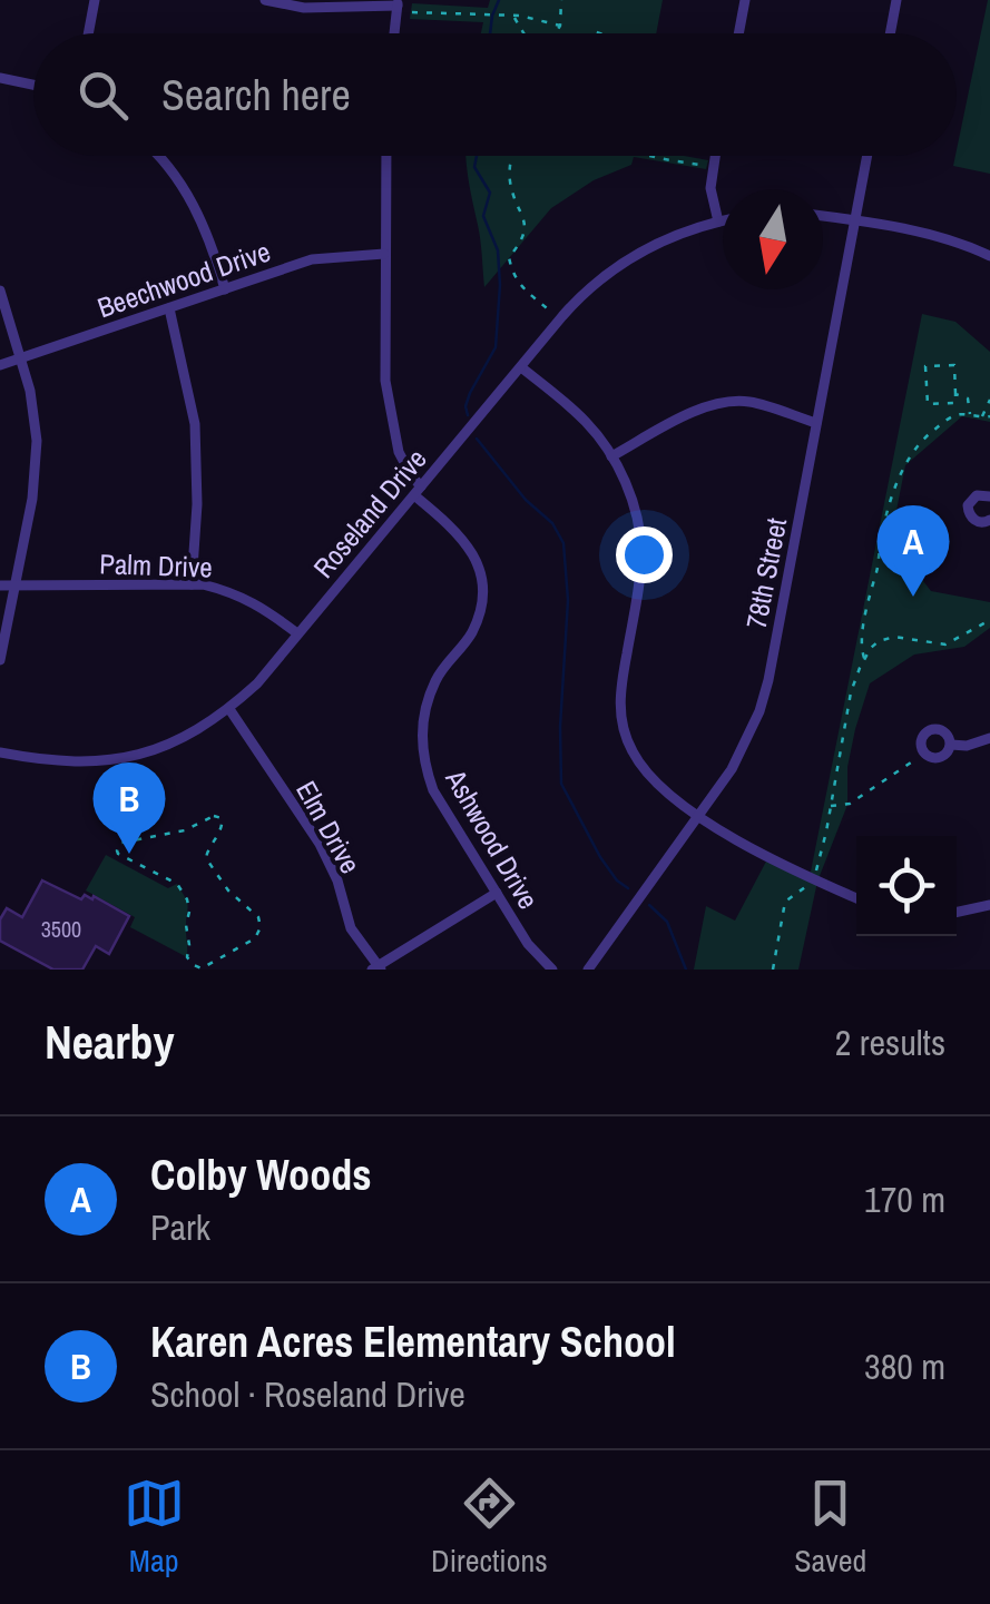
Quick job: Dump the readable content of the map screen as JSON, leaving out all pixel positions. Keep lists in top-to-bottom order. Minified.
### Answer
{"streets":{"street":["Beechwood Drive","Roseland Drive","Palm Drive","78th Street","Elm Drive","Ashwood Drive"]},"crossings":[["Beechwood Drive","Ashwood Drive"],["Roseland Drive","Palm Drive"],["Roseland Drive","Elm Drive"],["Roseland Drive","Ashwood Drive"]],"house_numbers":["3500"],"north":"bottom","page":{"search":"Search here","pins":["A","B"],"heading":["Nearby","2 results"],"list":[{"mark":"A","name":"Colby Woods","note":"Park","value":"170 m"},{"mark":"B","name":"Karen Acres Elementary School","note":"School · Roseland Drive","value":"380 m"}],"nav":["Map","Directions","Saved"]}}
